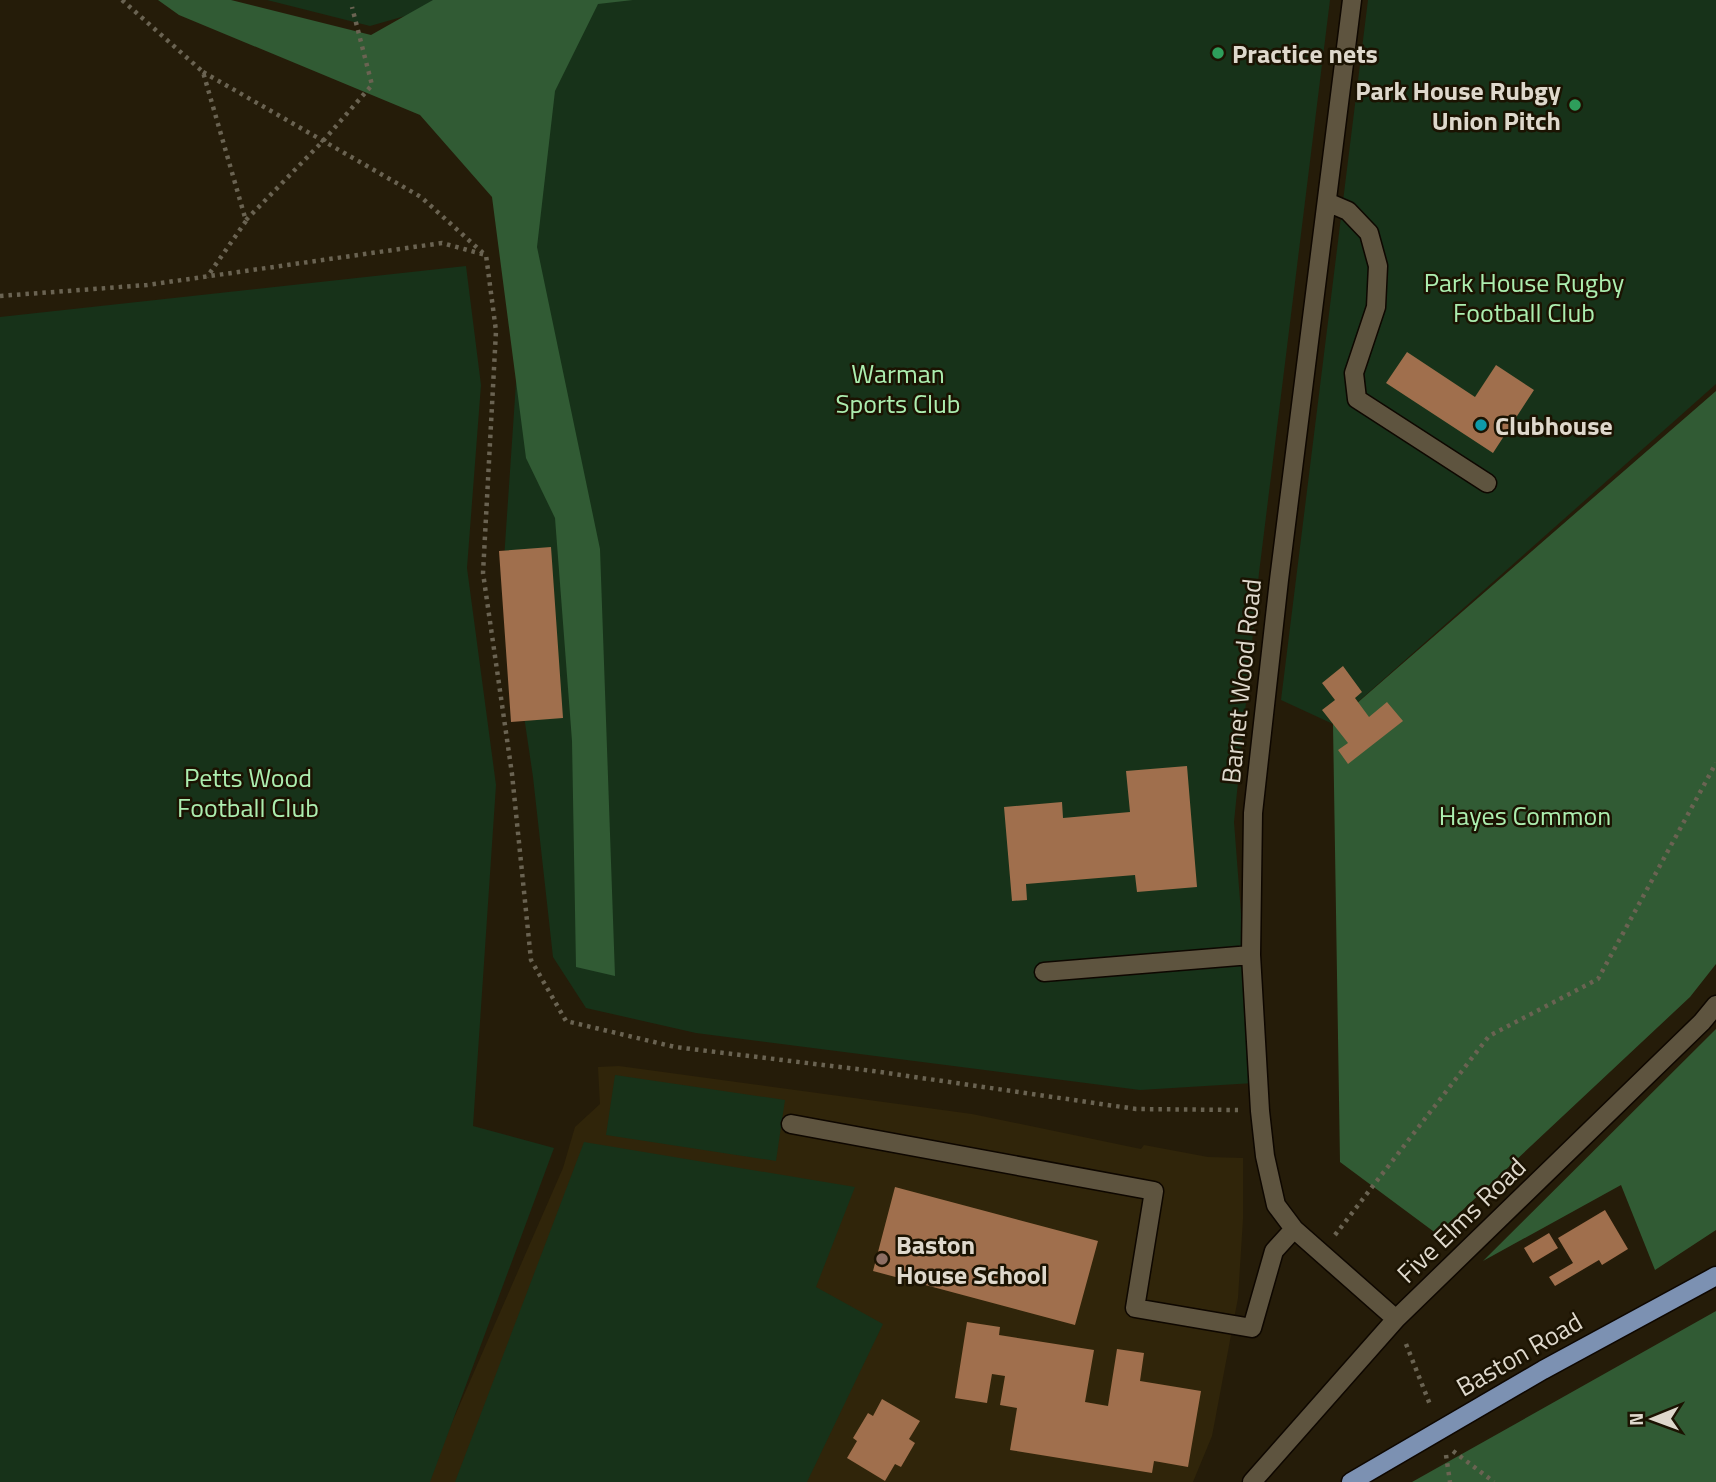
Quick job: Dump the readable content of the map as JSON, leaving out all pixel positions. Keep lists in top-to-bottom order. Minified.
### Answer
{"streets":{"main road":["Baston Road"],"street":["Barnet Wood Road","Five Elms Road"]},"crossings":[["Barnet Wood Road","Five Elms Road"]],"parks":["Park House Rugby Football Club","Warman Sports Club","Petts Wood Football Club","Hayes Common"],"places":["Practice nets","Park House Rubgy Union Pitch","Clubhouse","Baston House School"],"north":"left"}
